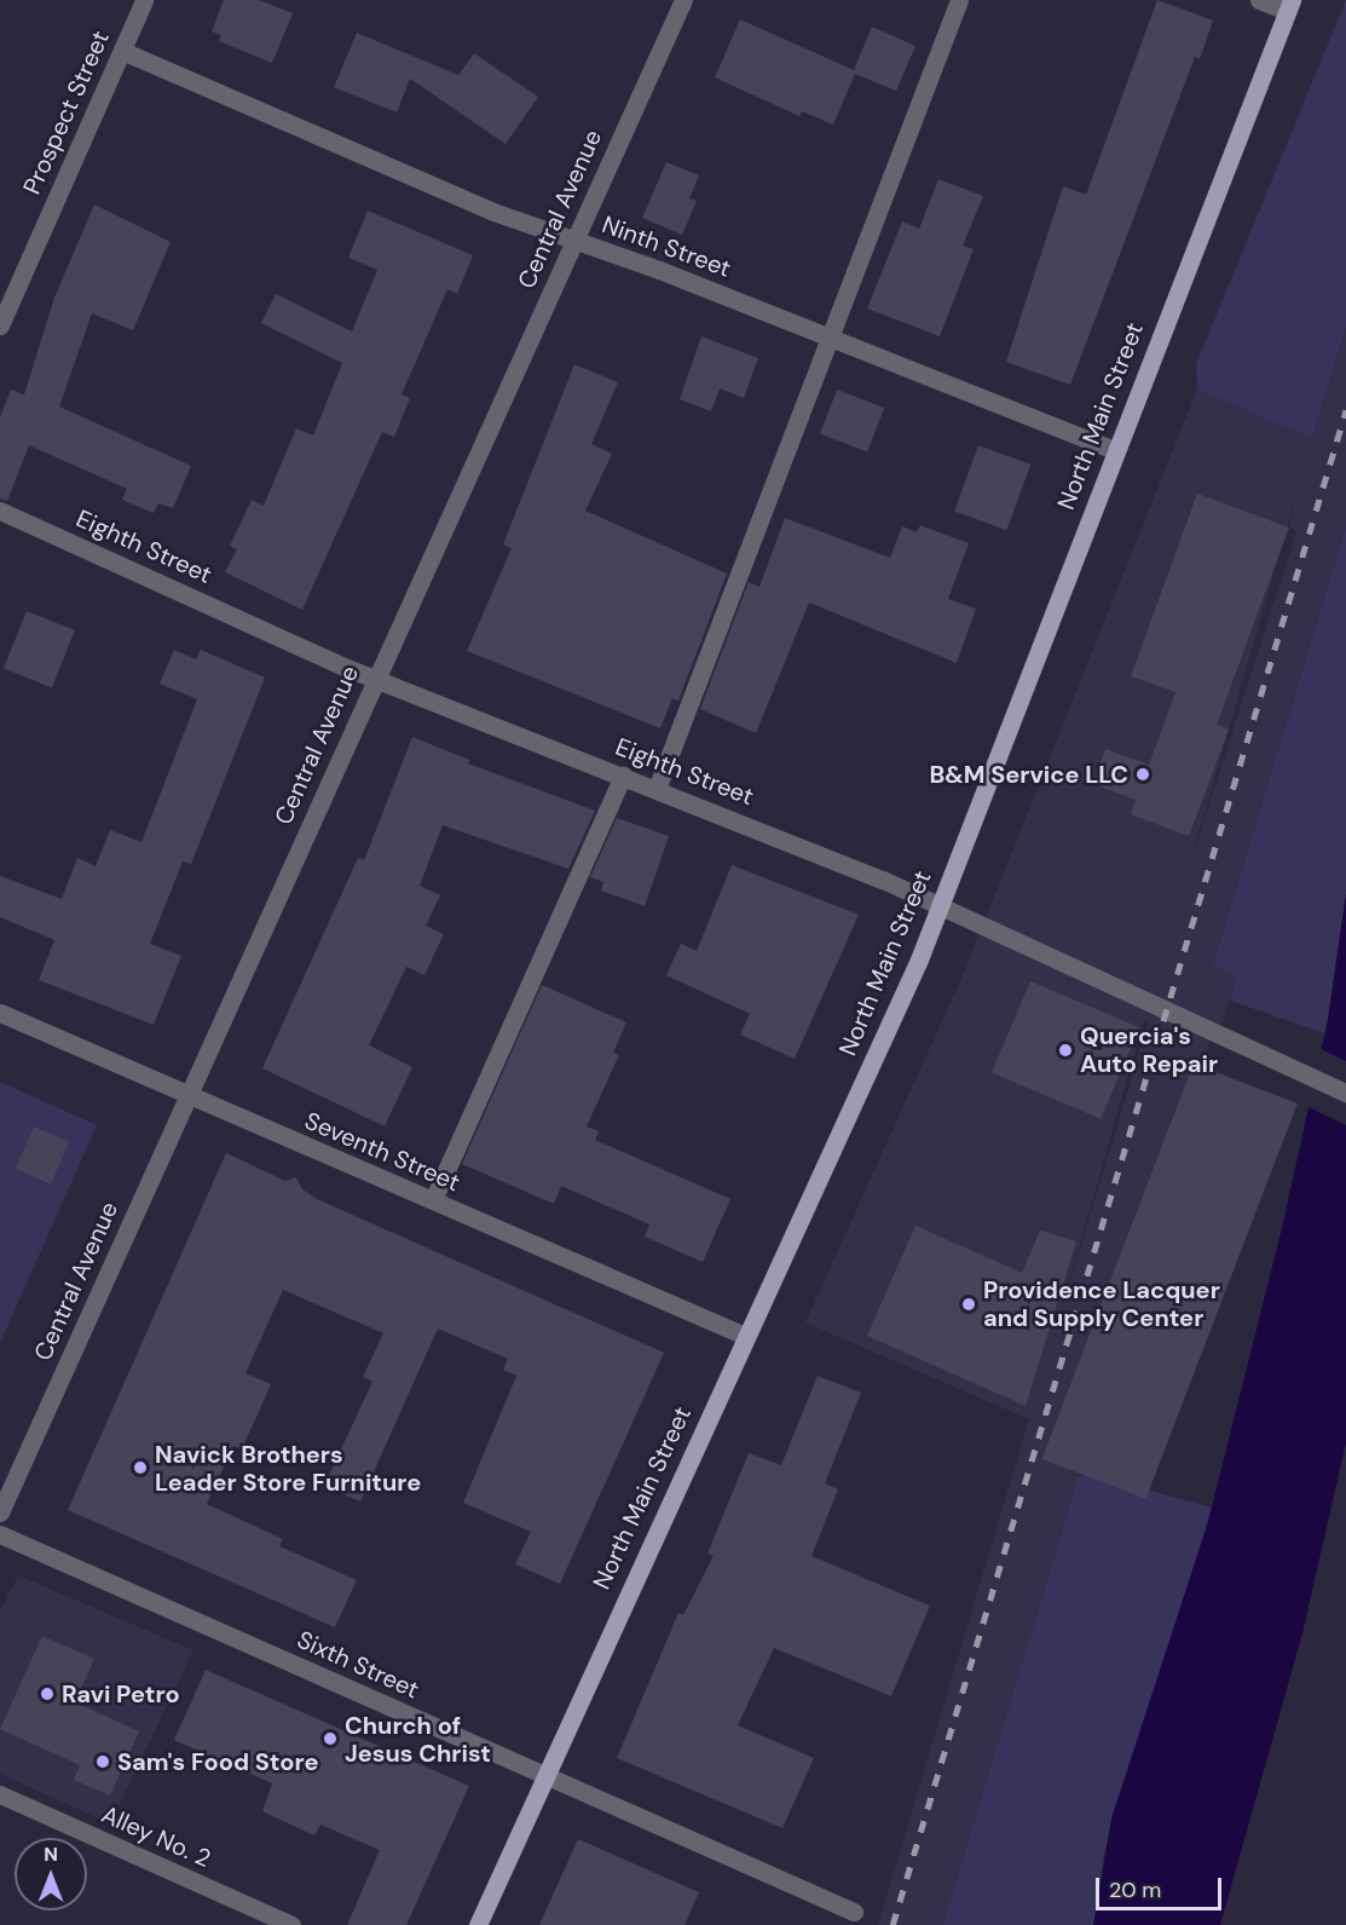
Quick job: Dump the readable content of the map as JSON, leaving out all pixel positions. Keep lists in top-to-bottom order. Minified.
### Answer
{"streets":{"main road":["North Main Street"],"street":["Prospect Street","Central Avenue","Ninth Street","Eighth Street","Seventh Street","Sixth Street","Alley No. 2"]},"crossings":[["Prospect Street","Ninth Street"],["Central Avenue","Ninth Street"],["Central Avenue","Eighth Street"],["Central Avenue","Seventh Street"],["Ninth Street","North Main Street"],["North Main Street","Eighth Street"],["North Main Street","Seventh Street"],["North Main Street","Sixth Street"]],"places":["B&M Service LLC","Quercia's Auto Repair","Providence Lacquer and Supply Center","Navick Brothers Leader Store Furniture","Ravi Petro","Church of Jesus Christ","Sam's Food Store"],"scale_bar":"20 m","north":"top"}
